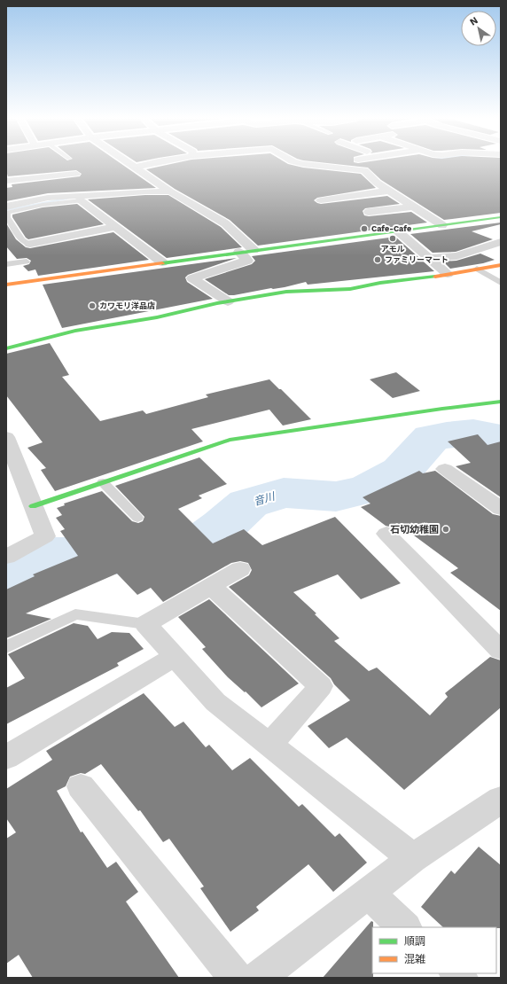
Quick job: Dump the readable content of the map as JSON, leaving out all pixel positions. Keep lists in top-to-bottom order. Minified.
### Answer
{"water":["音川"],"places":["Cafe-Cafe","アモル","ファミリーマート","カワモリ洋品店","石切幼稚園"],"legend":["順調","混雑"],"north":"top left"}
